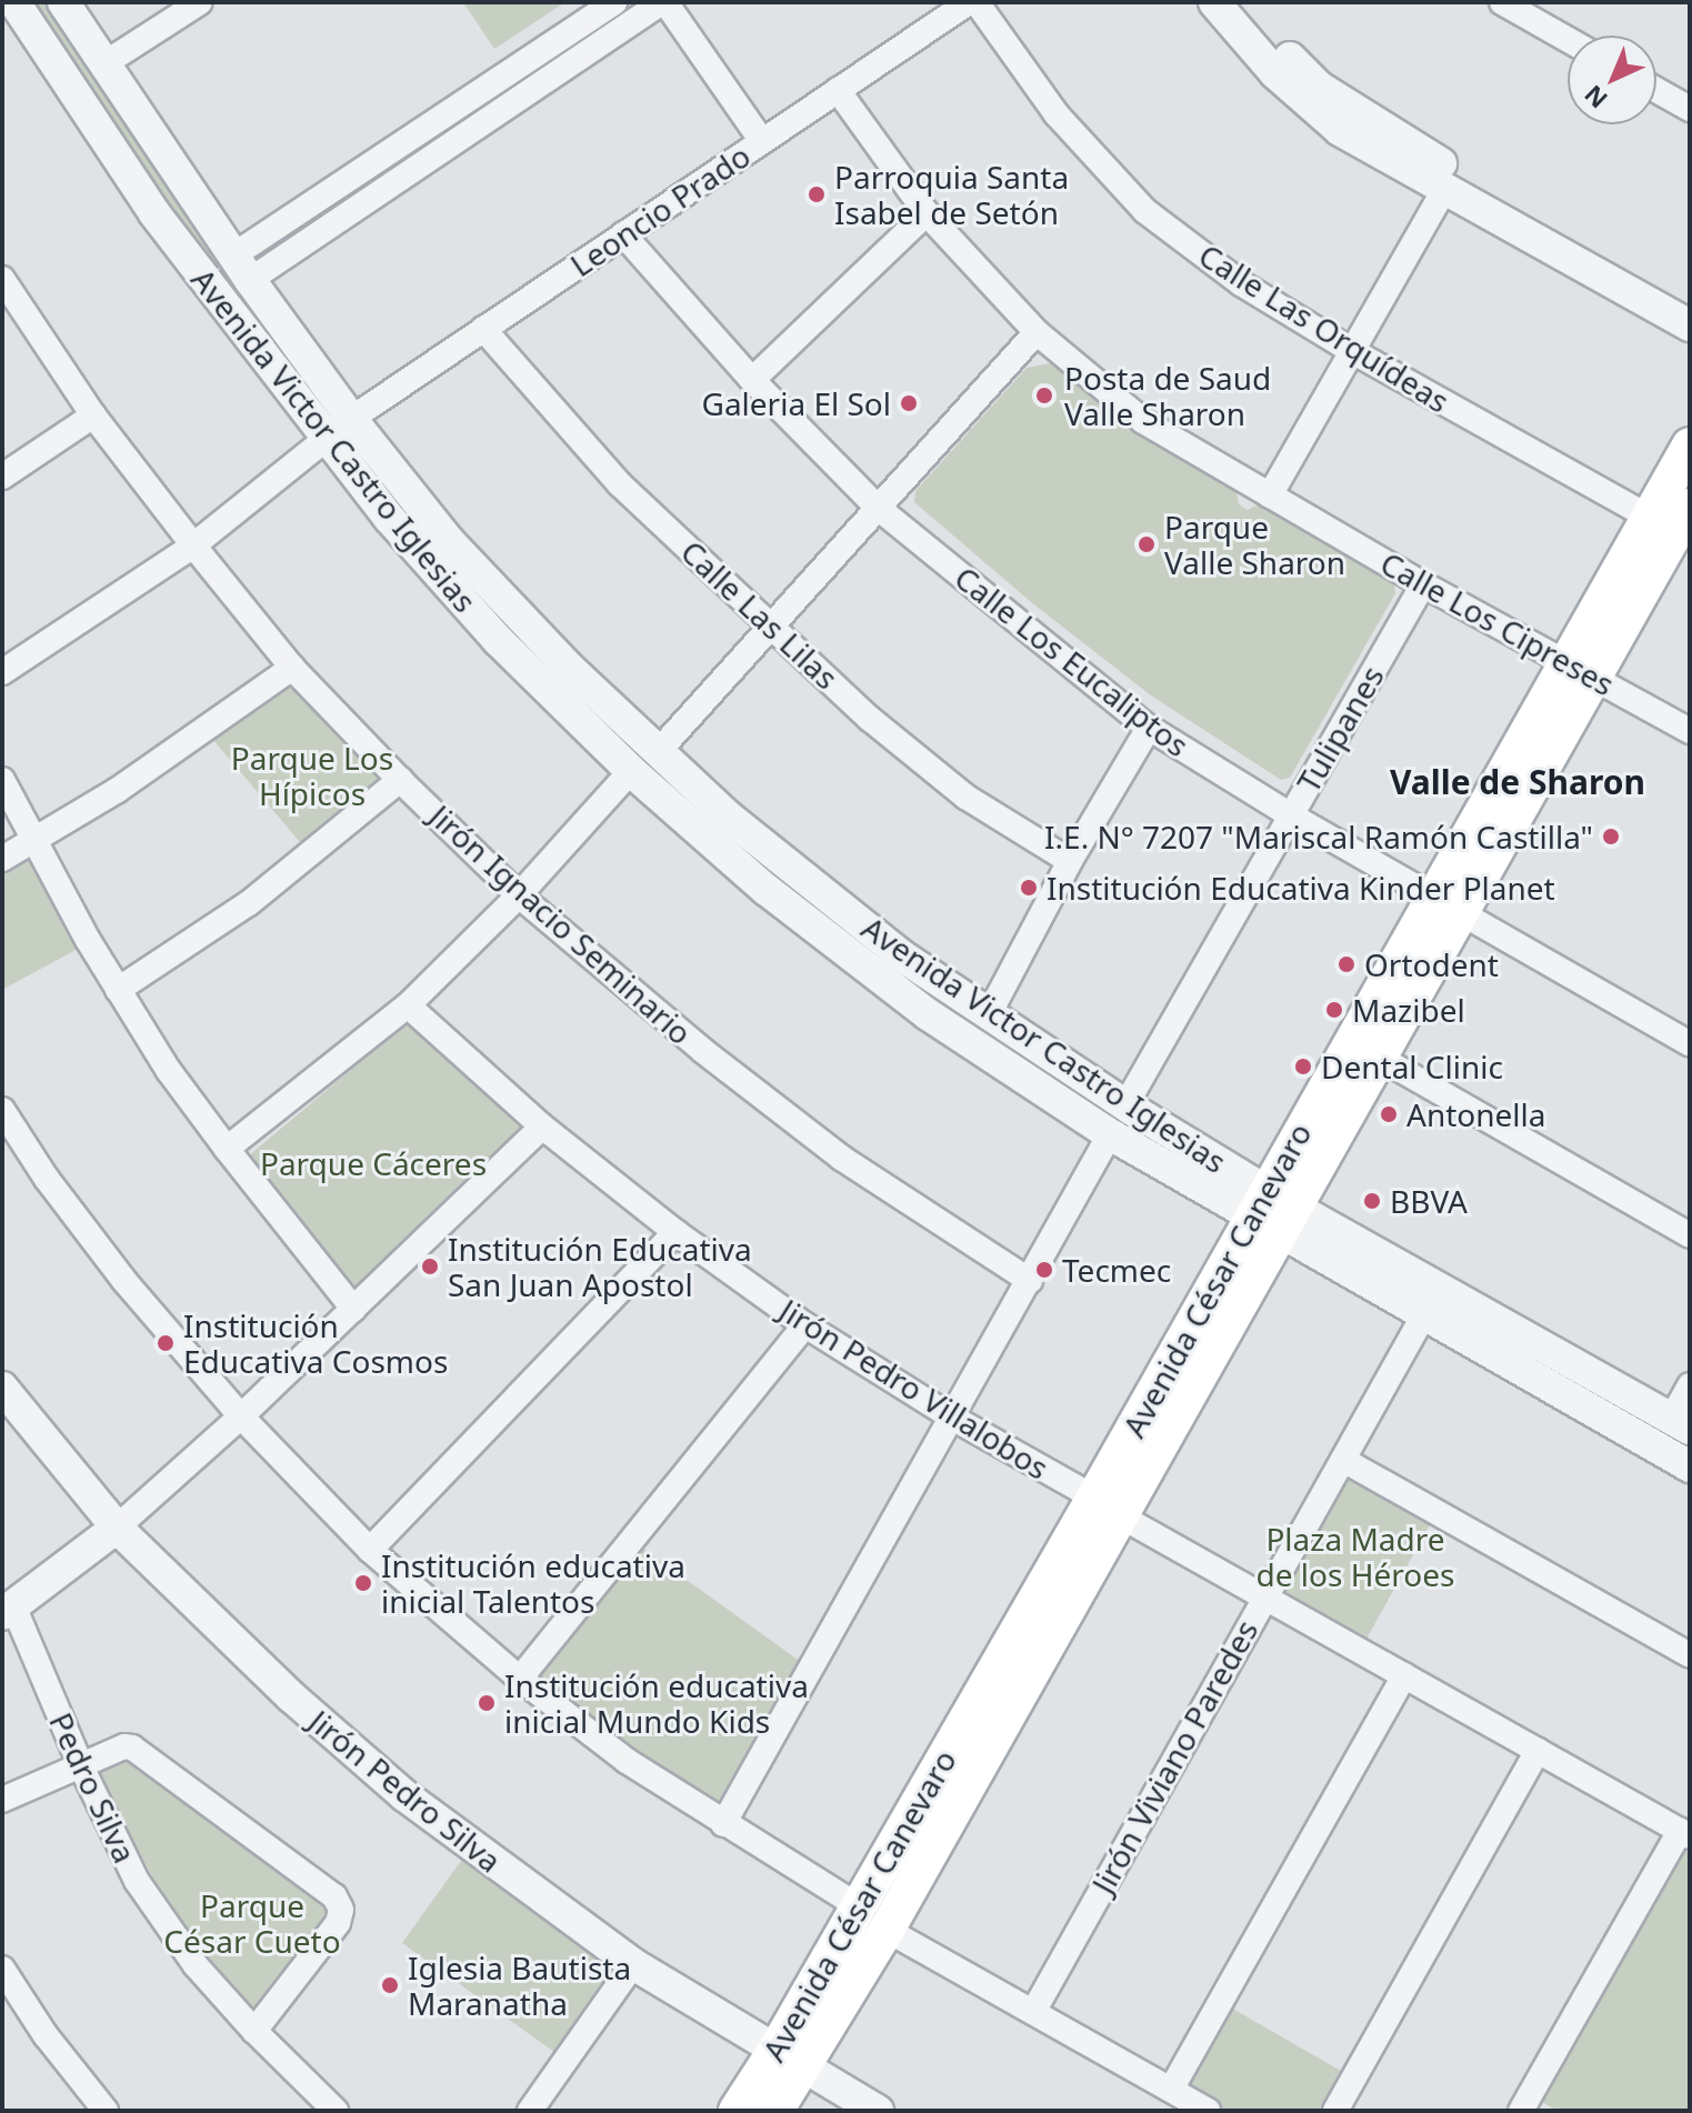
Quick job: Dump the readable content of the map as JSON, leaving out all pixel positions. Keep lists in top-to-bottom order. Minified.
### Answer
{"streets":{"main road":["Avenida César Canevaro"],"street":["Leoncio Prado","Calle Las Orquídeas","Avenida Victor Castro Iglesias","Calle Las Lilas","Calle Los Cipreses","Calle Los Eucaliptos","Tulipanes","Jirón Ignacio Seminario","Jirón Pedro Villalobos","Jirón Viviano Paredes","Pedro Silva","Jirón Pedro Silva"]},"crossings":[["Leoncio Prado","Avenida Victor Castro Iglesias"],["Leoncio Prado","Calle Las Lilas"],["Leoncio Prado","Calle Los Cipreses"],["Leoncio Prado","Calle Los Eucaliptos"],["Leoncio Prado","Jirón Ignacio Seminario"],["Calle Las Orquídeas","Avenida César Canevaro"],["Avenida Victor Castro Iglesias","Tulipanes"],["Avenida Victor Castro Iglesias","Avenida César Canevaro"],["Avenida Victor Castro Iglesias","Jirón Viviano Paredes"],["Calle Los Cipreses","Tulipanes"],["Calle Los Cipreses","Avenida César Canevaro"],["Calle Los Eucaliptos","Tulipanes"],["Calle Los Eucaliptos","Avenida César Canevaro"],["Avenida César Canevaro","Jirón Pedro Villalobos"],["Avenida César Canevaro","Jirón Pedro Silva"],["Jirón Pedro Villalobos","Jirón Viviano Paredes"]],"districts":["Valle de Sharon"],"parks":["Parque Los Hípicos","Parque Cáceres","Plaza Madre de los Héroes","Parque César Cueto"],"places":["Parroquia Santa Isabel de Setón","Posta de Saud Valle Sharon","Galeria El Sol","Parque Valle Sharon","I.E. N° 7207 \"Mariscal Ramón Castilla\"","Institución Educativa Kinder Planet","Ortodent","Mazibel","Dental Clinic","Antonella","BBVA","Institución Educativa San Juan Apostol","Tecmec","Institución Educativa Cosmos","Institución educativa inicial Talentos","Institución educativa inicial Mundo Kids","Iglesia Bautista Maranatha"],"north":"bottom left"}
